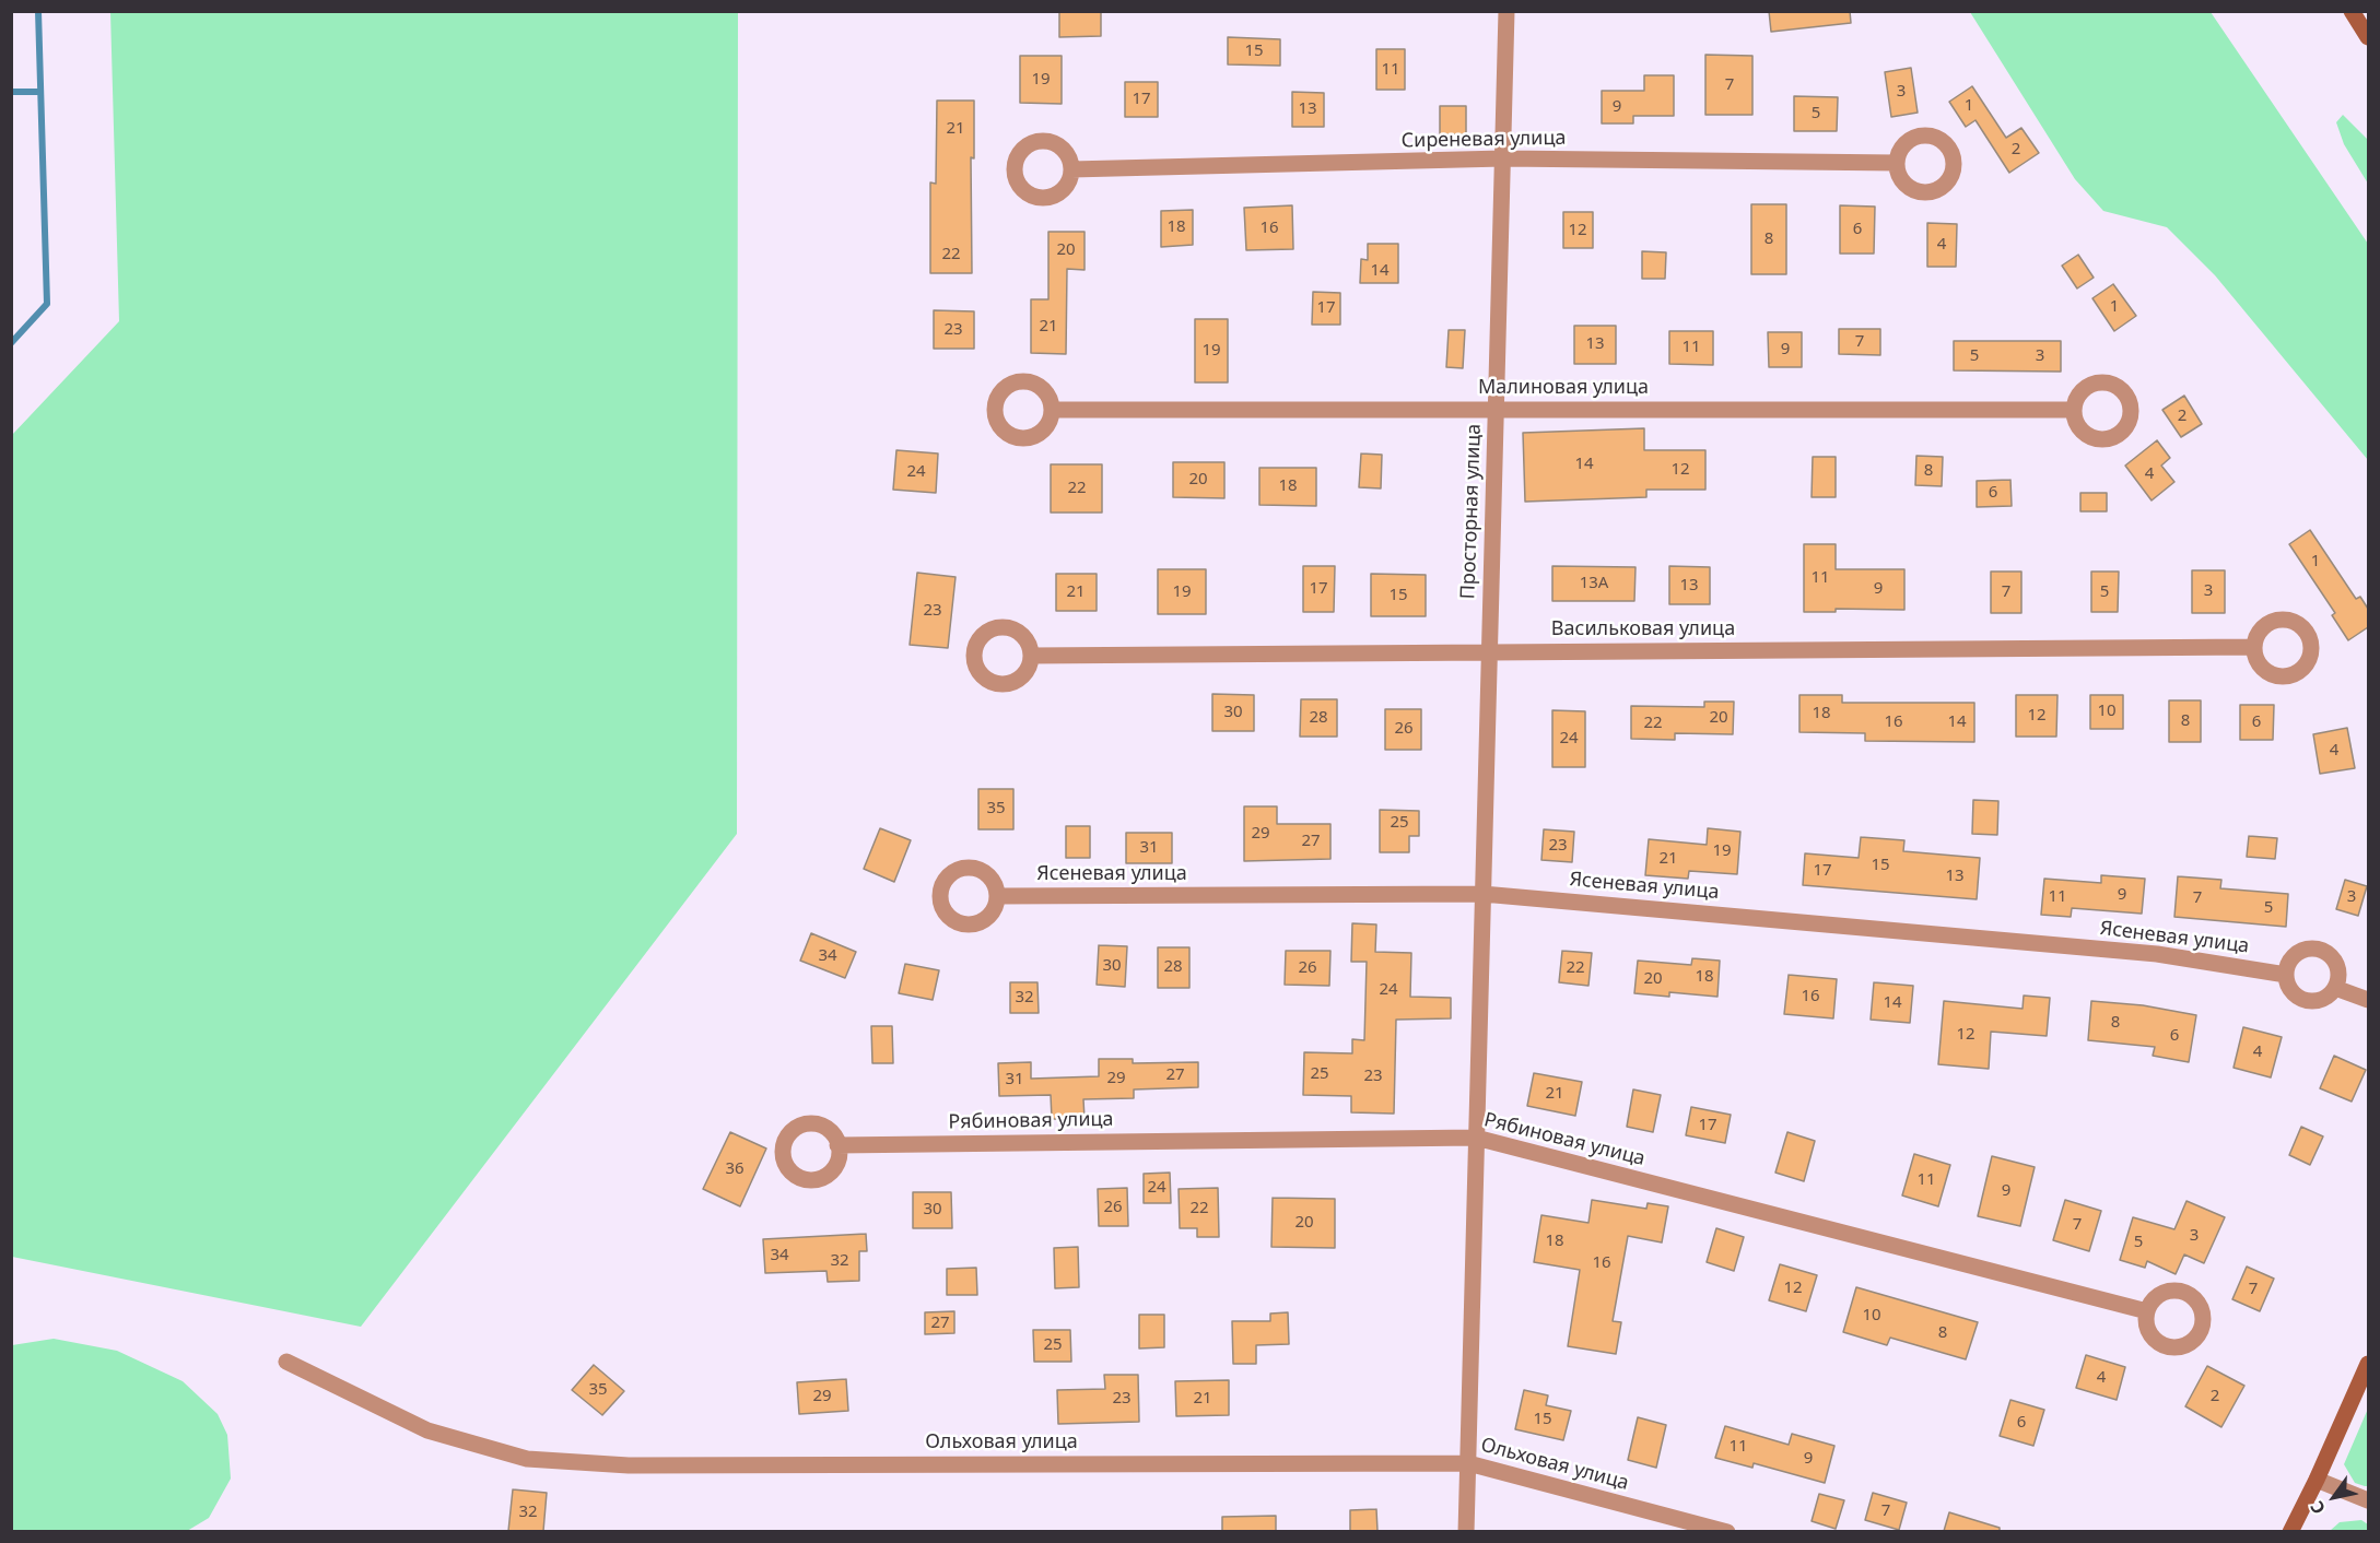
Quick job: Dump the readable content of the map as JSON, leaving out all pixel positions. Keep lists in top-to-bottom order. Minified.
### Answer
{"streets":{"street":["Сиреневая улица","Малиновая улица","Просторная улица","Васильковая улица","Ясеневая улица","Рябиновая улица","Ольховая улица"]},"crossings":[["Сиреневая улица","Просторная улица"],["Малиновая улица","Просторная улица"],["Просторная улица","Васильковая улица"],["Просторная улица","Ясеневая улица"],["Просторная улица","Рябиновая улица"],["Просторная улица","Ольховая улица"]],"house_numbers":["15","11","19","7","3","17","1","9","13","5","21","2","18","16","6","12","8","4","20","22","14","1","17","21","23","7","13","11","9","19","5","3","2","14","12","8","24","4","20","18","22","6","1","11","13А","13","17","9","3","21","19","7","5","15","23","10","30","18","12","28","20","8","16","14","6","22","26","24","4","35","25","29","27","23","31","19","21","15","17","13","9","11","3","7","5","34","30","28","26","22","18","20","24","16","32","14","8","12","6","4","25","27","23","29","31","21","17","36","11","24","9","26","22","30","20","7","3","18","5","34","32","16","12","7","10","27","8","25","4","35","29","2","23","21","15","6","11","9","7","32"],"north":"bottom left"}
